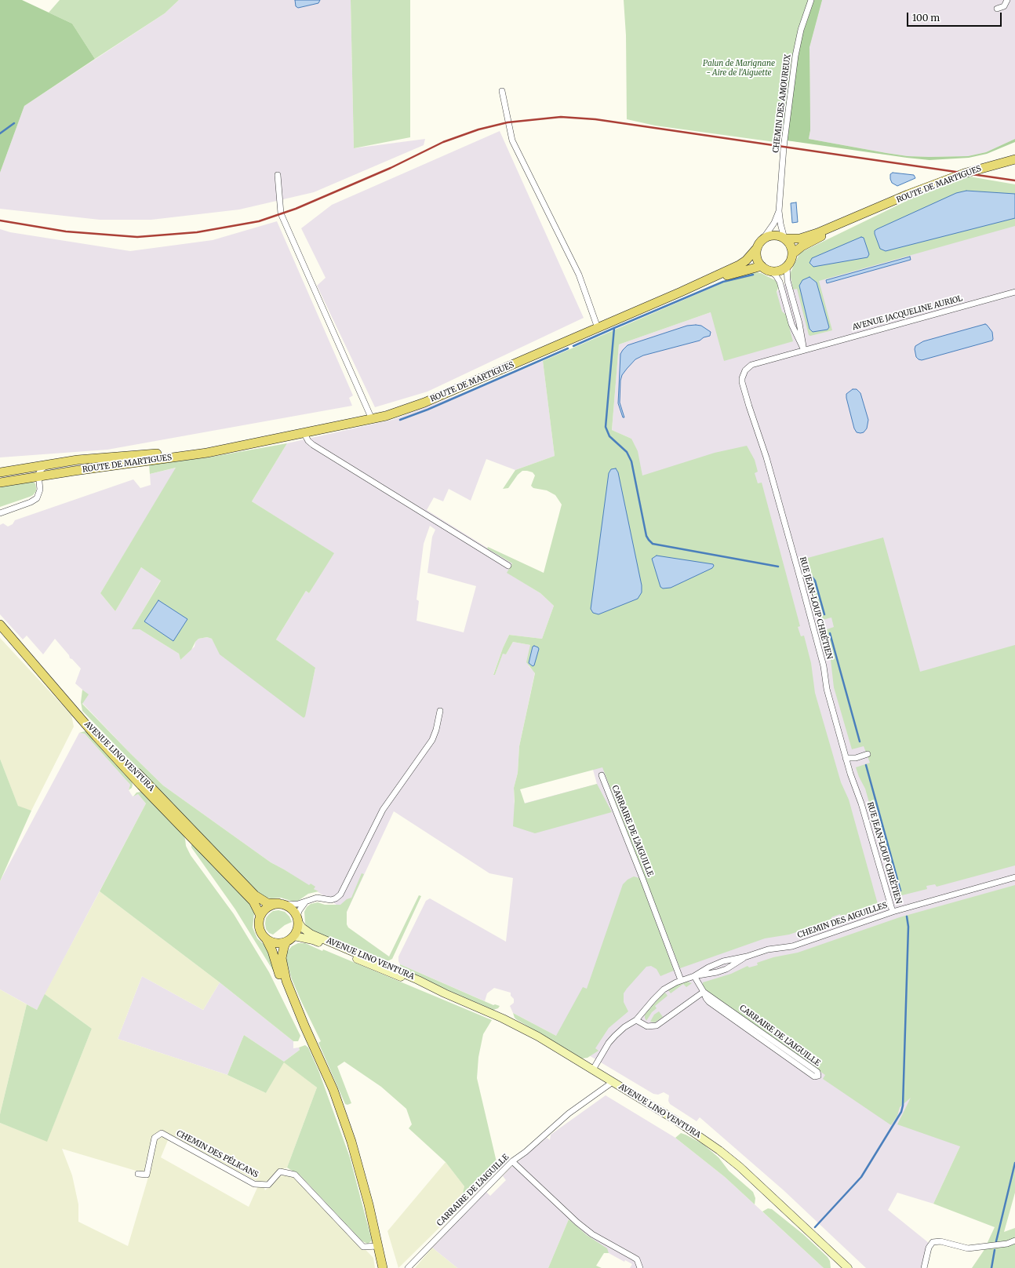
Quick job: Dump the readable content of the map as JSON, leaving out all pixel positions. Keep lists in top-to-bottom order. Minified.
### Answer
{"streets":{"main road":["ROUTE DE MARTIGUES","AVENUE LINO VENTURA"],"street":["CHEMIN DES AMOUREUX","AVENUE JACQUELINE AURIOL","RUE JEAN-LOUP CHRÉTIEN","CARRAIRE DE L'AIGUILLE","CHEMIN DES AIGUILLES","CHEMIN DES PÉLICANS"]},"crossings":[["CHEMIN DES AMOUREUX","ROUTE DE MARTIGUES"],["AVENUE JACQUELINE AURIOL","RUE JEAN-LOUP CHRÉTIEN"],["RUE JEAN-LOUP CHRÉTIEN","CHEMIN DES AIGUILLES"],["AVENUE LINO VENTURA","CARRAIRE DE L'AIGUILLE"],["CARRAIRE DE L'AIGUILLE","CHEMIN DES AIGUILLES"]],"parks":["Palun de Marignane - Aire de l'Aiguette"],"scale_bar":"100 m"}
